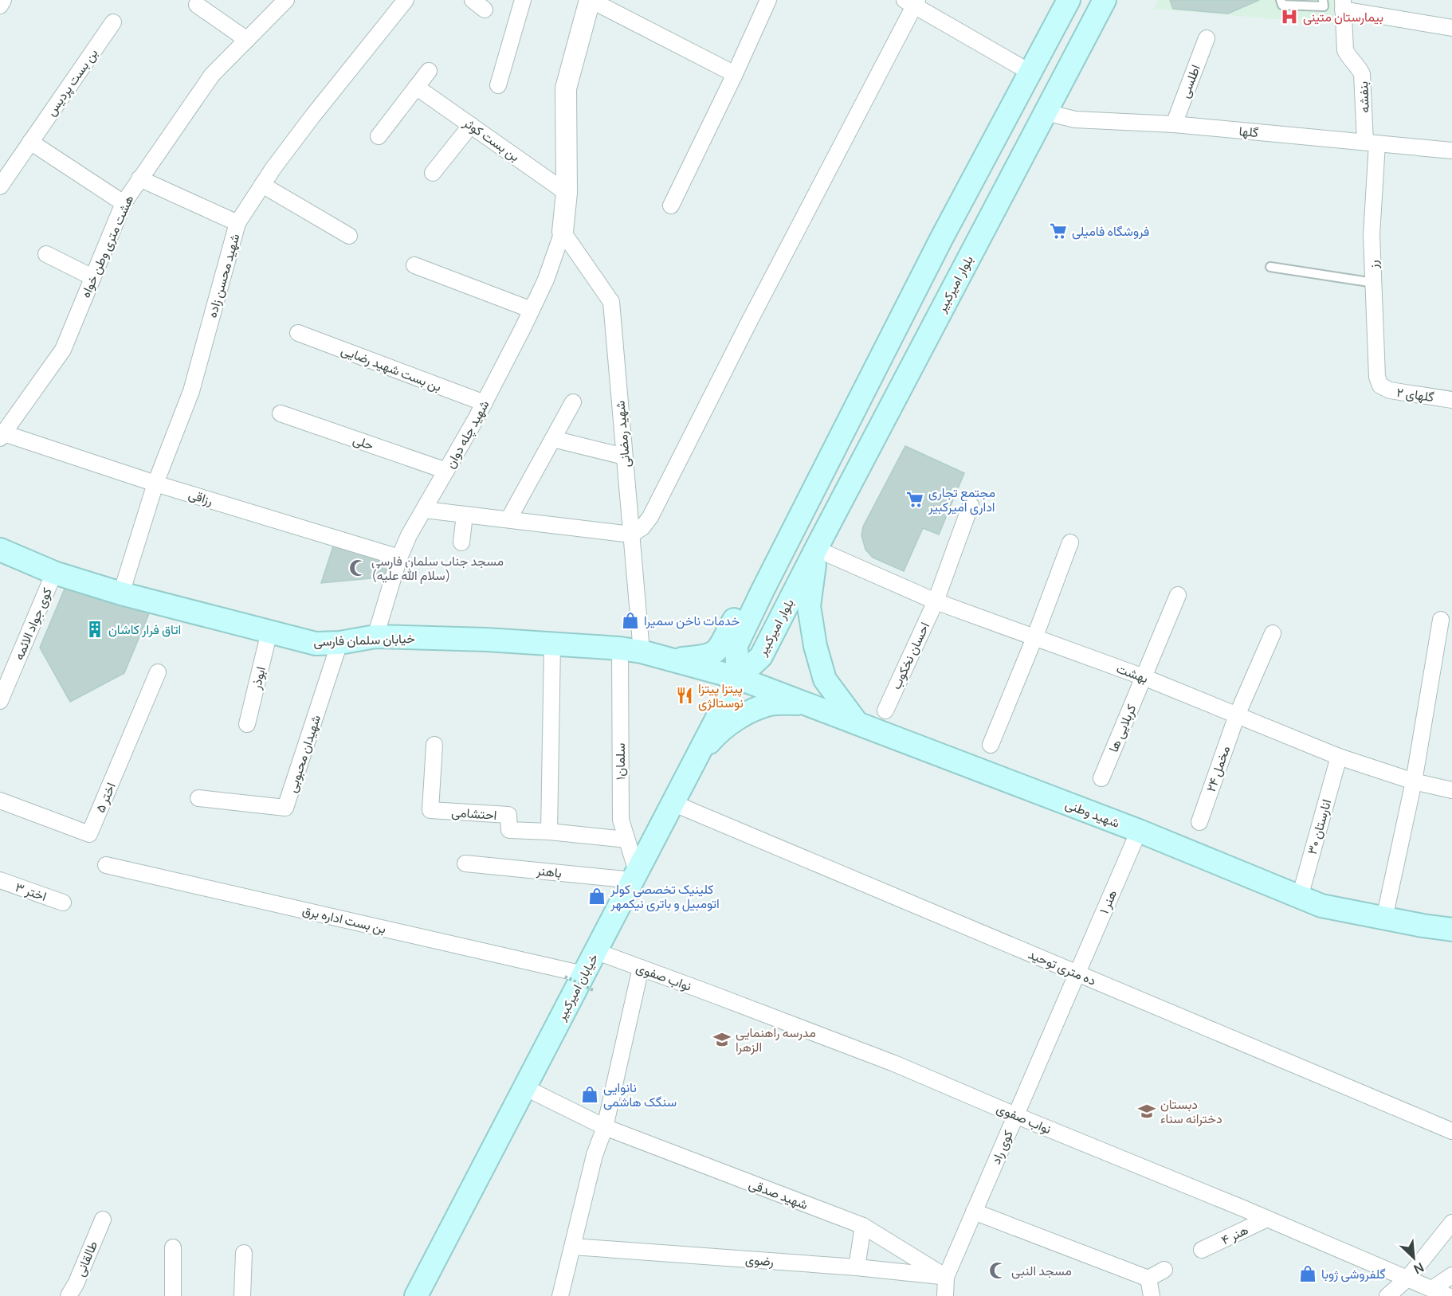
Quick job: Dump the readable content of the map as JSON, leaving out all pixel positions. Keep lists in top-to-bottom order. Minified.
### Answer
{"streets":{"main road":["بلوار امیرکبیر","خیابان سلمان فارسی","شهید وطنی","خیابان امیرکبیر"],"street":["اطلسی","بن بست پردیس","بنفشه","گلها","بن بست کوثر","هشت متری وطن خواه","رز","شهید محسن زاده","بن بست شهید رضایی","گلهای ۲","شهید چله دوان","شهید رمضانی","حلی","رزاقی","کوی جواد الائمه","احسان نخکوب","بهشت","ابوذر","کربلایی ها","شهیدان محبوبی","سلمان۱","مخمل ۲۴","اختر ۵","احتشامی","انارستان ۳۰","باهنر","اختر ۳","هنر ۱","بن بست اداره برق","ده متری توحید","نواب صفوی","کوی راد","شهید صدقی","هنر ۴","طالقانی","رضوی"]},"crossings":[["اطلسی","گلها"],["بنفشه","گلها"],["بنفشه","رز"],["گلها","رز"],["گلها","بلوار امیرکبیر"],["هشت متری وطن خواه","رزاقی"],["رز","گلهای ۲"],["شهید محسن زاده","رزاقی"],["شهید محسن زاده","خیابان سلمان فارسی"],["بلوار امیرکبیر","خیابان سلمان فارسی"],["بلوار امیرکبیر","بهشت"],["بلوار امیرکبیر","شهید وطنی"],["بلوار امیرکبیر","خیابان امیرکبیر"],["بن بست شهید رضایی","شهید چله دوان"],["شهید چله دوان","شهید رمضانی"],["شهید چله دوان","حلی"],["شهید چله دوان","رزاقی"],["شهید چله دوان","خیابان سلمان فارسی"],["شهید رمضانی","خیابان سلمان فارسی"],["شهید رمضانی","سلمان۱"],["کوی جواد الائمه","خیابان سلمان فارسی"],["خیابان سلمان فارسی","ابوذر"],["خیابان سلمان فارسی","شهیدان محبوبی"],["خیابان سلمان فارسی","سلمان۱"],["خیابان سلمان فارسی","شهید وطنی"],["خیابان سلمان فارسی","خیابان امیرکبیر"],["احسان نخکوب","بهشت"],["بهشت","کربلایی ها"],["بهشت","مخمل ۲۴"],["بهشت","انارستان ۳۰"],["سلمان۱","احتشامی"],["سلمان۱","باهنر"],["سلمان۱","خیابان امیرکبیر"],["شهید وطنی","انارستان ۳۰"],["شهید وطنی","هنر ۱"],["شهید وطنی","خیابان امیرکبیر"],["باهنر","خیابان امیرکبیر"],["هنر ۱","ده متری توحید"],["هنر ۱","کوی راد"],["بن بست اداره برق","خیابان امیرکبیر"],["ده متری توحید","خیابان امیرکبیر"],["ده متری توحید","کوی راد"],["نواب صفوی","خیابان امیرکبیر"],["نواب صفوی","کوی راد"],["نواب صفوی","هنر ۴"],["خیابان امیرکبیر","شهید صدقی"],["کوی راد","شهید صدقی"],["کوی راد","رضوی"],["شهید صدقی","رضوی"]],"places":{"hospital":["بیمارستان متینی"],"supermarket":["فروشگاه فامیلی","مجتمع تجاری اداری امیرکبیر"],"mosque":["مسجد جناب سلمان فارسی (سلام الله علیه)","مسجد النبی"],"shop":["خدمات ناخن سمیرا","کلینیک تخصصی کولر اتومبیل و باتری نیکمهر","نانوایی سنگک هاشمی","گلفروشی ژوبا"],"building":["اتاق فرار کاشان"],"restaurant":["پیتزا پیتزا نوستالژی"],"school or university":["مدرسه راهنمایی الزهرا","دبستان دخترانه سناء"]},"north":"bottom right"}
